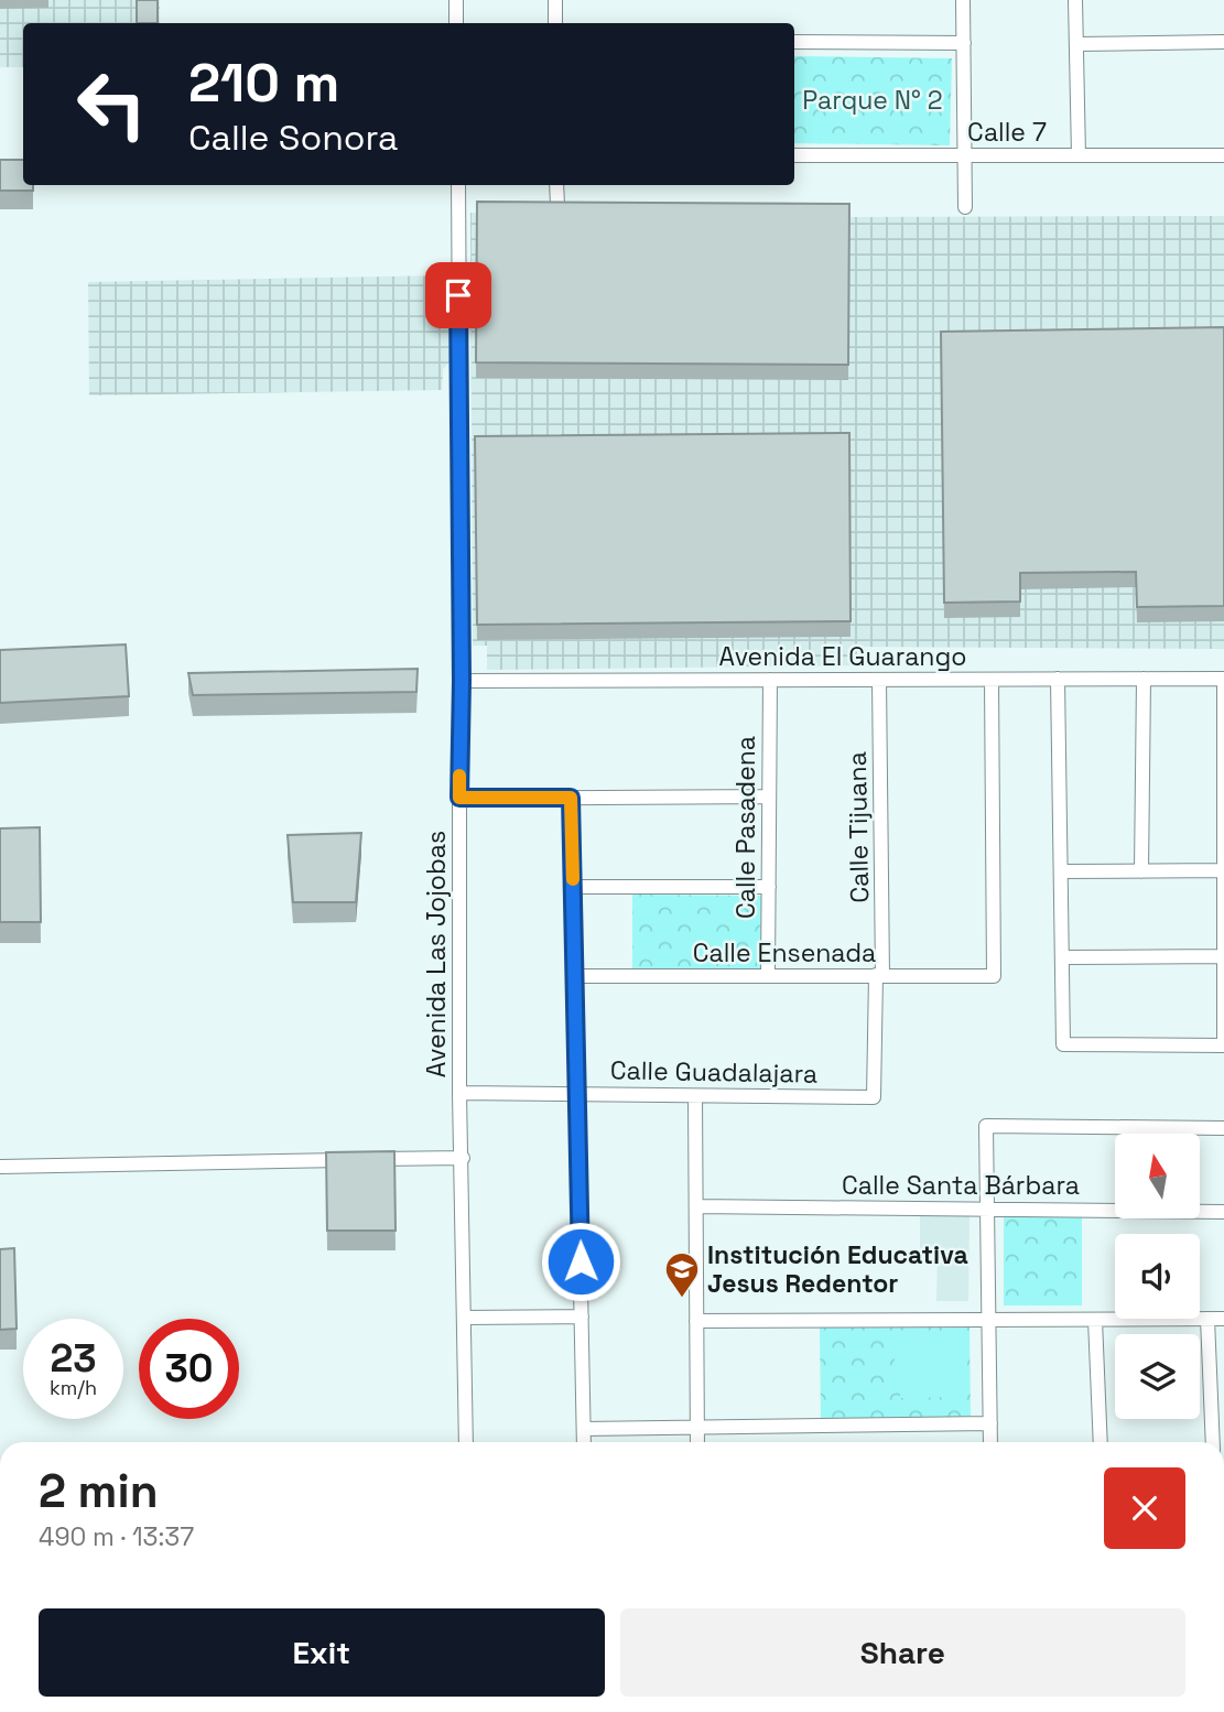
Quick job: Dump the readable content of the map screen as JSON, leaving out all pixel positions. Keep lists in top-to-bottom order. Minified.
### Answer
{"streets":{"street":["Calle 7","Avenida El Guarango","Calle Pasadena","Calle Tijuana","Calle Ensenada","Avenida Las Jojobas","Calle Guadalajara","Calle Santa Bárbara"]},"crossings":[["Avenida El Guarango","Calle Pasadena"],["Avenida El Guarango","Calle Tijuana"],["Avenida El Guarango","Calle Ensenada"],["Avenida El Guarango","Avenida Las Jojobas"],["Calle Pasadena","Calle Ensenada"],["Calle Tijuana","Calle Ensenada"],["Calle Tijuana","Calle Guadalajara"],["Avenida Las Jojobas","Calle Guadalajara"]],"parks":["Parque N° 2"],"places":{"school or university":["Institución Educativa Jesus Redentor"]},"north":"top","page":{"turn":["210 m","Calle Sonora"],"speed":"23 km/h","limit":"30","heading":["2 min","490 m · 13:37"],"buttons":["Exit","Share"]}}
